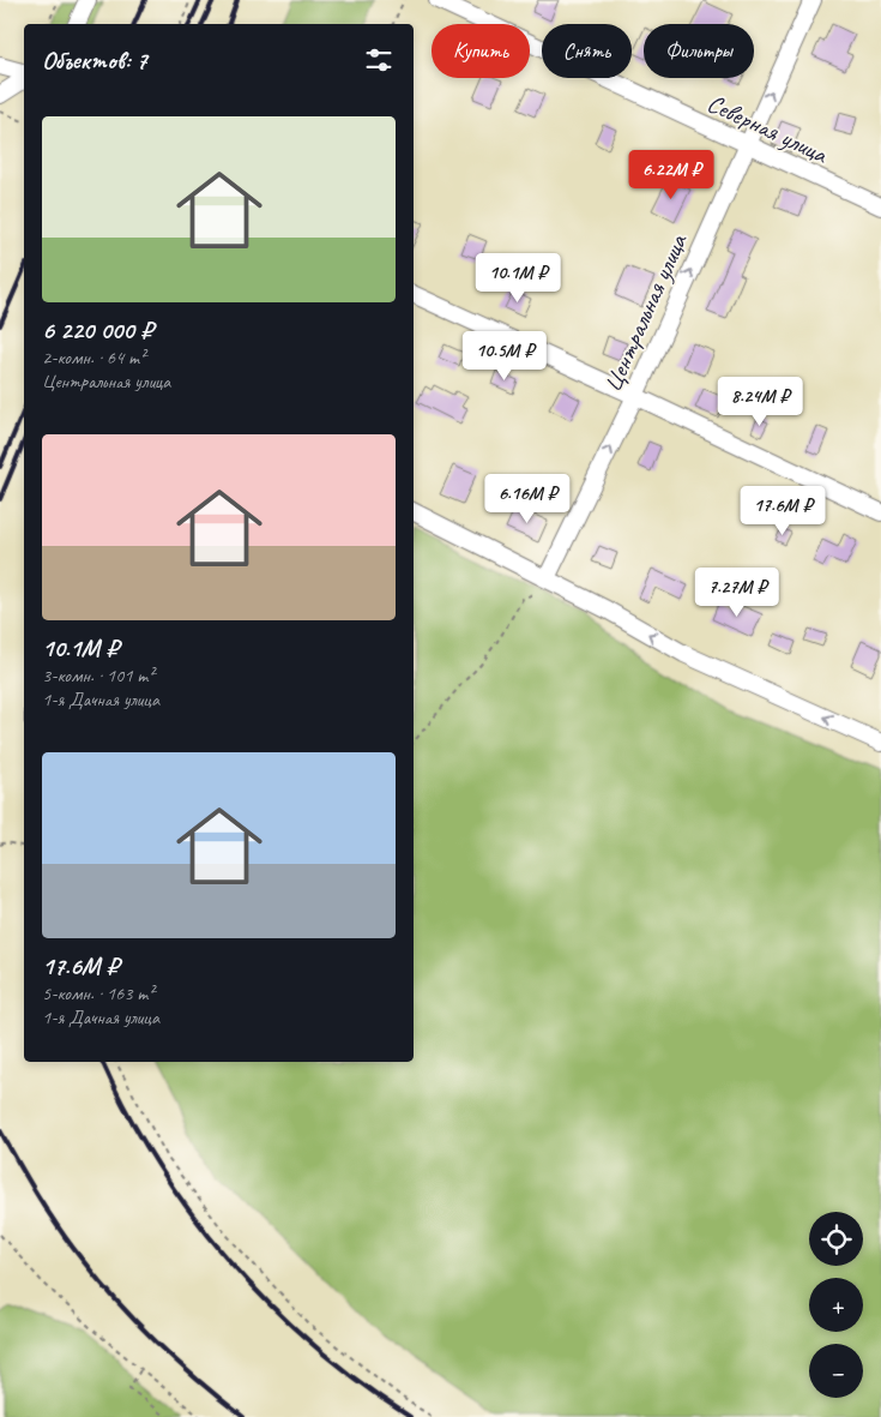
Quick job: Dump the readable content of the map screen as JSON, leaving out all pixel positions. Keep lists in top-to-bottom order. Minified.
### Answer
{"streets":{"street":["Северная улица","Центральная улица"]},"crossings":[["Северная улица","Центральная улица"]],"one_way":["Центральная улица"],"page":{"chip":["Купить","Снять","Фильтры"],"heading":"Объектов: 7","list":[{"name":"6 220 000 ₽","note":"2-комн. · 64 m² · Центральная улица"},{"name":"10.1M ₽","note":"3-комн. · 101 m² · 1-я Дачная улица"},{"name":"17.6M ₽","note":"5-комн. · 163 m² · 1-я Дачная улица"}],"price":["6.22M ₽","10.1M ₽","10.5M ₽","8.24M ₽","6.16M ₽","17.6M ₽","7.27M ₽"],"map_buttons":["+","−"]}}
